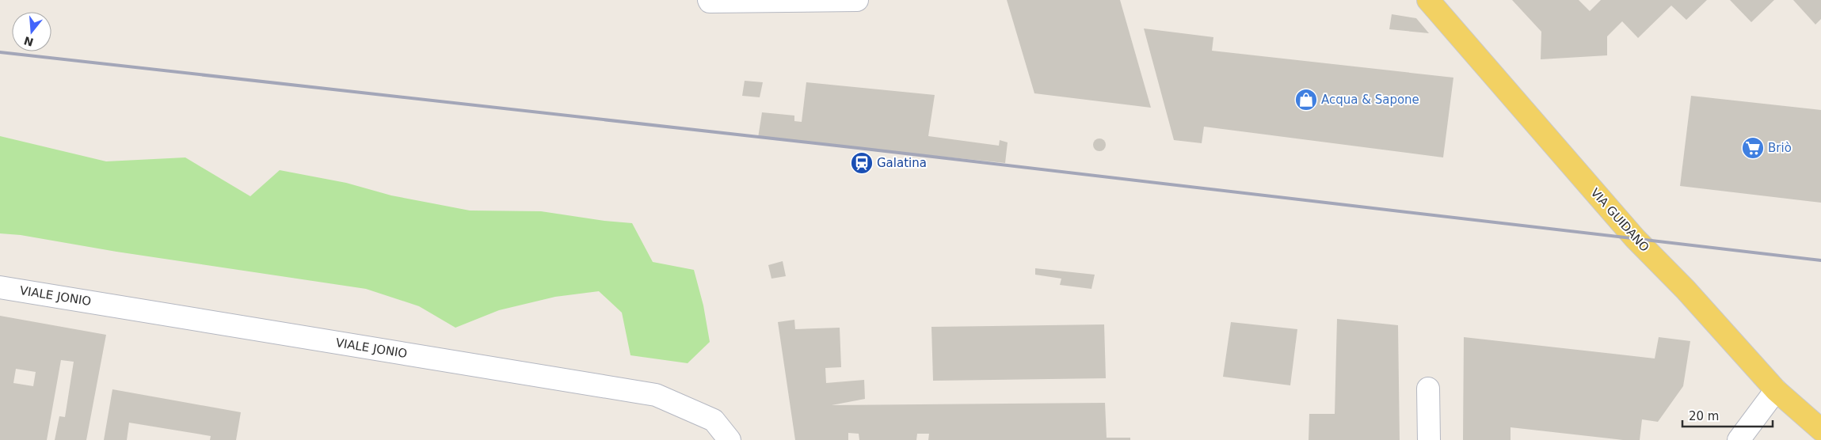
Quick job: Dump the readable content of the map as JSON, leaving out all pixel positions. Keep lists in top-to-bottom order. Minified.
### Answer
{"streets":{"main road":["VIA GUIDANO"],"street":["VIALE JONIO"]},"places":{"shop":["Acqua & Sapone"],"supermarket":["Briò"],"station":["Galatina"]},"scale_bar":"20 m","north":"bottom"}
